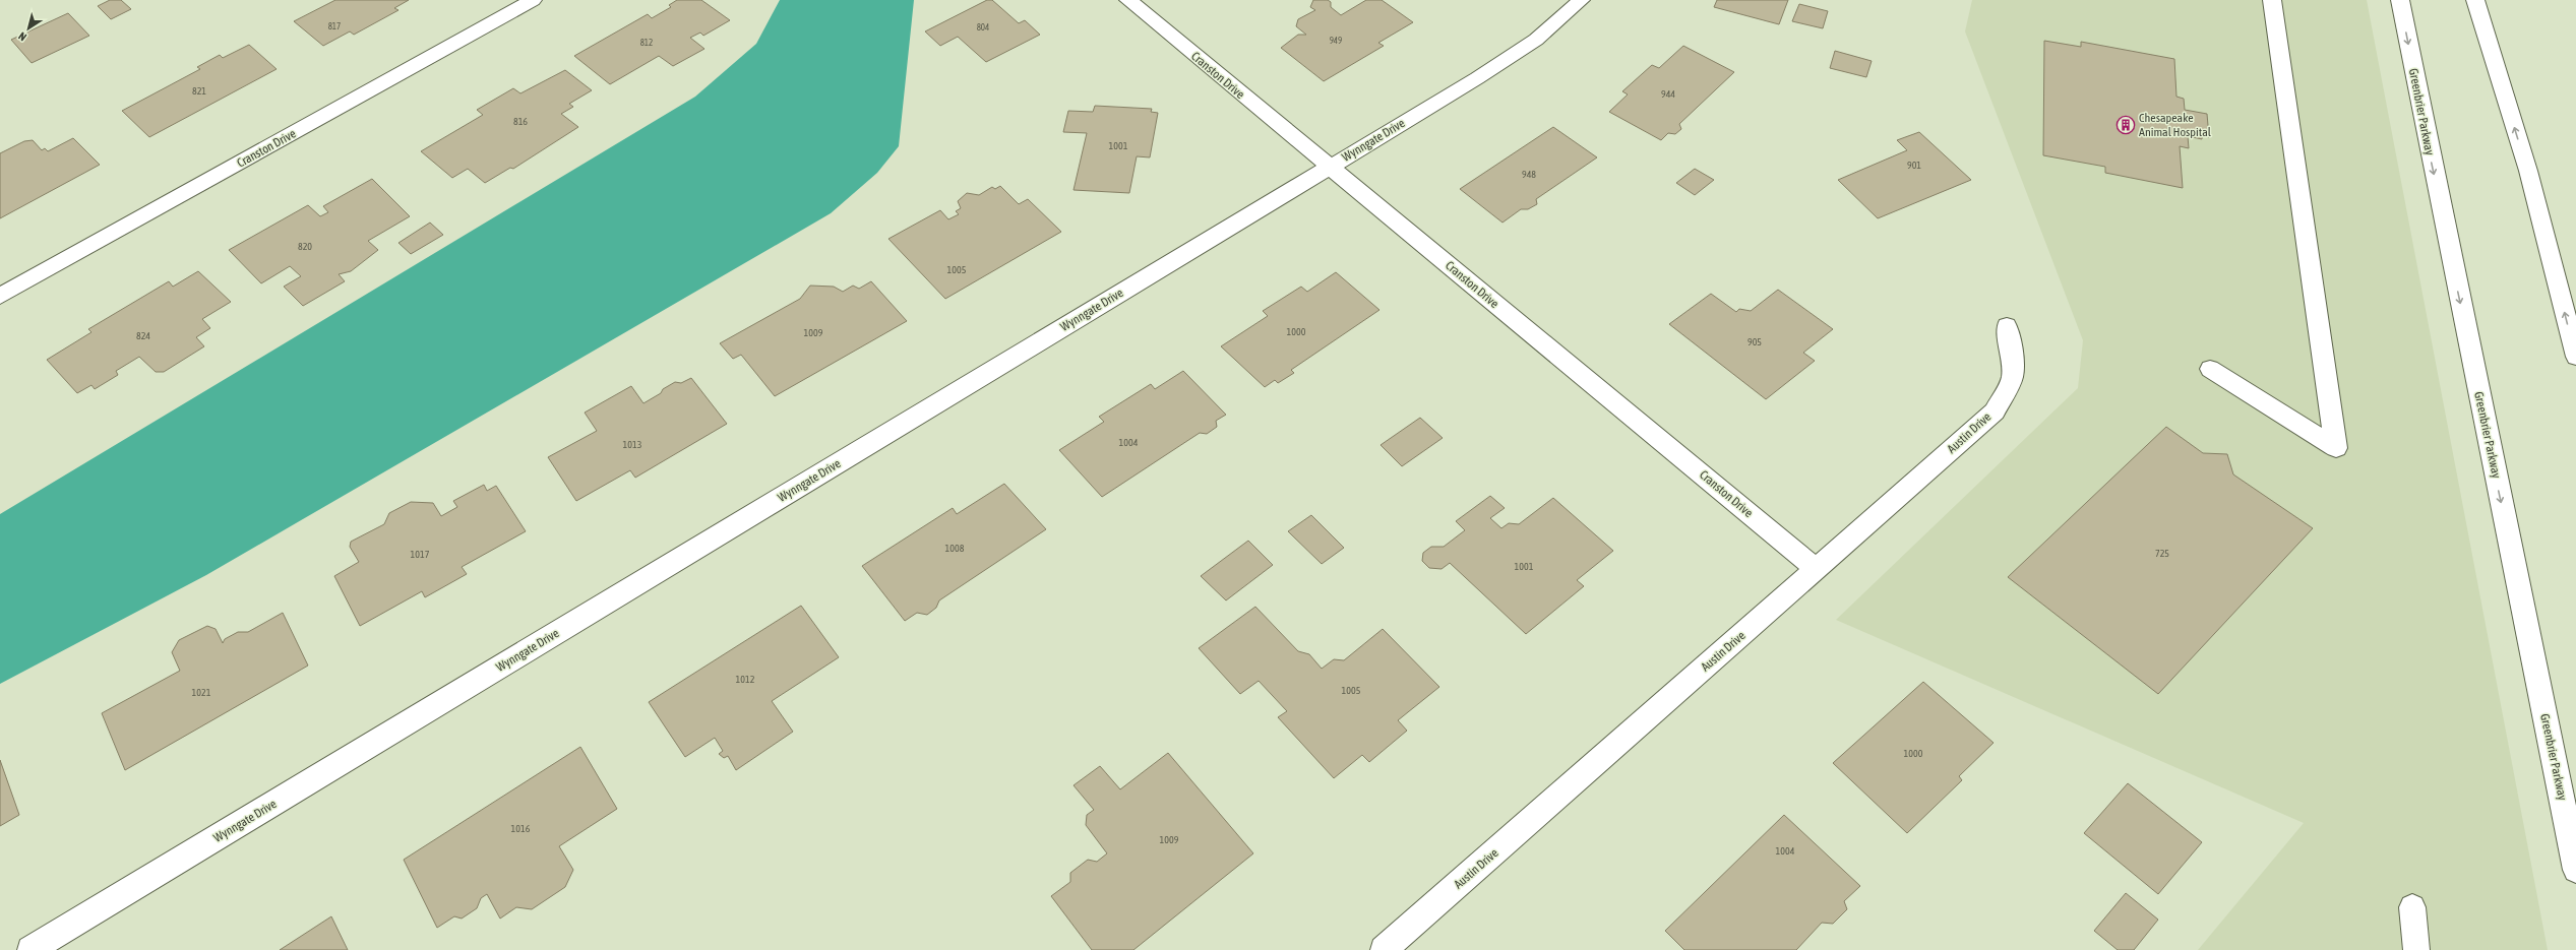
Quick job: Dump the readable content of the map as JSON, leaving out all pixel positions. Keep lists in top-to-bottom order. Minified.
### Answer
{"streets":{"street":["Cranston Drive","Greenbrier Parkway","Wynngate Drive","Austin Drive"]},"crossings":[["Cranston Drive","Wynngate Drive"],["Cranston Drive","Austin Drive"]],"places":{"building":["Chesapeake Animal Hospital"]},"house_numbers":["817","804","949","812","821","944","816","1001","901","948","820","1005","1000","1009","824","905","1004","1013","1008","725","1017","1001","1012","1005","1021","1000","1016","1009","1004"],"north":"bottom left"}
